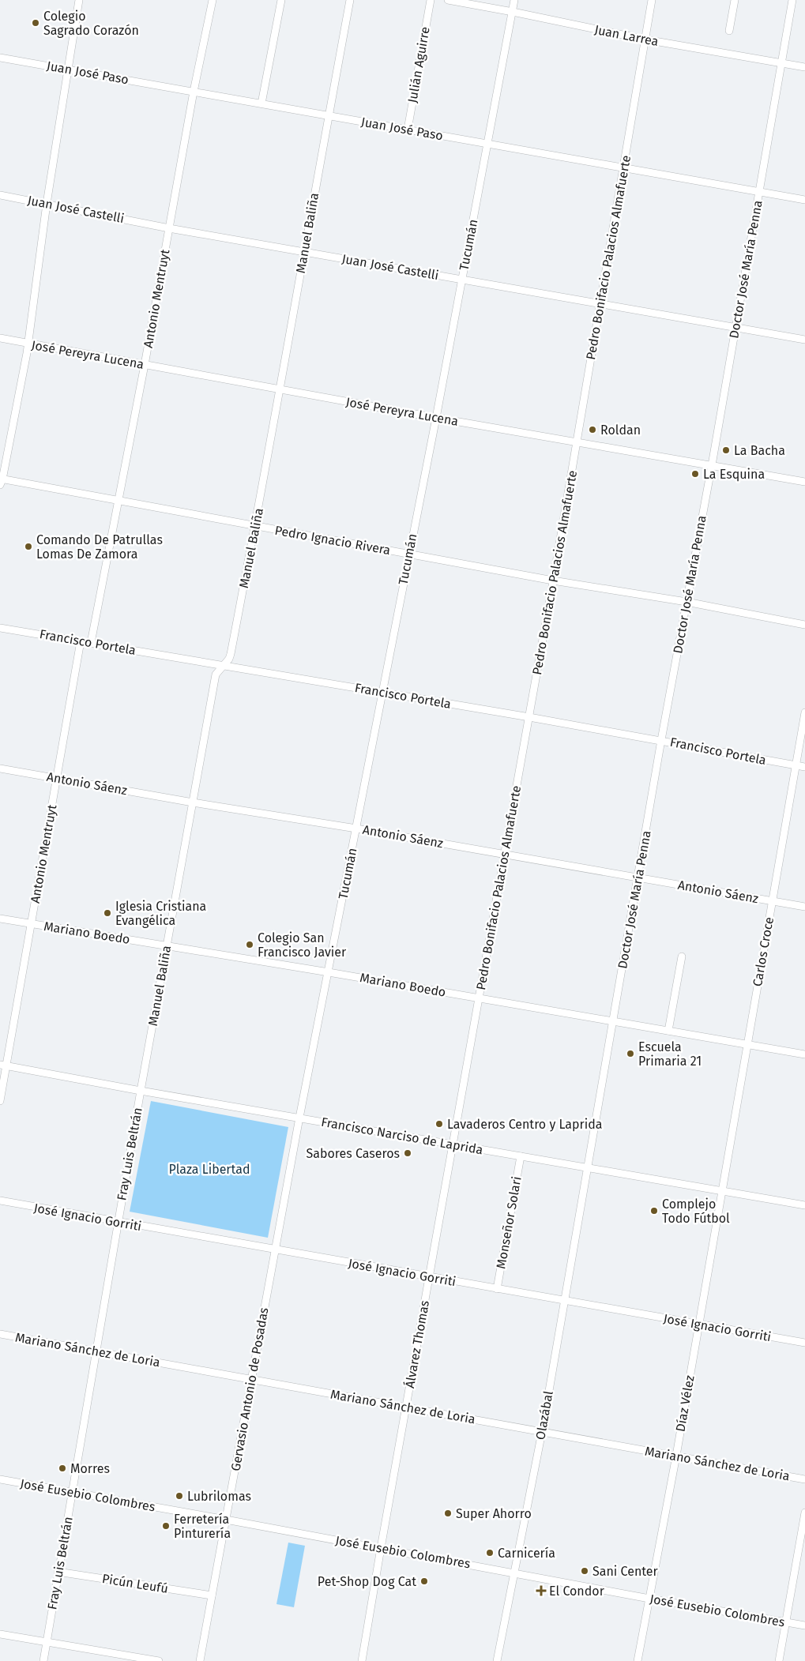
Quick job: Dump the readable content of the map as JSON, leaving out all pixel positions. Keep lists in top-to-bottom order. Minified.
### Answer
{"streets":{"street":["Juan Larrea","Julián Aguirre","Juan José Paso","Juan José Castelli","Manuel Baliña","Tucumán","Pedro Bonifacio Palacios Almafuerte","Doctor José María Penna","Antonio Mentruyt","José Pereyra Lucena","Pedro Ignacio Rivera","Francisco Portela","Antonio Sáenz","Mariano Boedo","Carlos Croce","Francisco Narciso de Laprida","Fray Luis Beltrán","José Ignacio Gorriti","Monseñor Solari","Álvarez Thomas","Mariano Sánchez de Loria","Gervasio Antonio de Posadas","Díaz Vélez","Olazábal","José Eusebio Colombres","Picún Leufú"]},"crossings":[["Juan Larrea","Tucumán"],["Juan Larrea","Pedro Bonifacio Palacios Almafuerte"],["Juan Larrea","Doctor José María Penna"],["Julián Aguirre","Juan José Paso"],["Juan José Paso","Manuel Baliña"],["Juan José Paso","Tucumán"],["Juan José Paso","Pedro Bonifacio Palacios Almafuerte"],["Juan José Paso","Doctor José María Penna"],["Juan José Paso","Antonio Mentruyt"],["Juan José Castelli","Manuel Baliña"],["Juan José Castelli","Tucumán"],["Juan José Castelli","Pedro Bonifacio Palacios Almafuerte"],["Juan José Castelli","Doctor José María Penna"],["Juan José Castelli","Antonio Mentruyt"],["Manuel Baliña","José Pereyra Lucena"],["Manuel Baliña","Pedro Ignacio Rivera"],["Manuel Baliña","Francisco Portela"],["Manuel Baliña","Antonio Sáenz"],["Manuel Baliña","Mariano Boedo"],["Manuel Baliña","Francisco Narciso de Laprida"],["Manuel Baliña","Fray Luis Beltrán"],["Tucumán","José Pereyra Lucena"],["Tucumán","Pedro Ignacio Rivera"],["Tucumán","Francisco Portela"],["Tucumán","Antonio Sáenz"],["Tucumán","Mariano Boedo"],["Tucumán","Francisco Narciso de Laprida"],["Tucumán","Gervasio Antonio de Posadas"],["Pedro Bonifacio Palacios Almafuerte","José Pereyra Lucena"],["Pedro Bonifacio Palacios Almafuerte","Pedro Ignacio Rivera"],["Pedro Bonifacio Palacios Almafuerte","Francisco Portela"],["Pedro Bonifacio Palacios Almafuerte","Antonio Sáenz"],["Pedro Bonifacio Palacios Almafuerte","Mariano Boedo"],["Pedro Bonifacio Palacios Almafuerte","Francisco Narciso de Laprida"],["Pedro Bonifacio Palacios Almafuerte","Álvarez Thomas"],["Doctor José María Penna","José Pereyra Lucena"],["Doctor José María Penna","Pedro Ignacio Rivera"],["Doctor José María Penna","Francisco Portela"],["Doctor José María Penna","Antonio Sáenz"],["Doctor José María Penna","Mariano Boedo"],["Doctor José María Penna","Francisco Narciso de Laprida"],["Doctor José María Penna","Olazábal"],["Antonio Mentruyt","José Pereyra Lucena"],["Antonio Mentruyt","Pedro Ignacio Rivera"],["Antonio Mentruyt","Francisco Portela"],["Antonio Mentruyt","Antonio Sáenz"],["Antonio Mentruyt","Mariano Boedo"],["Antonio Mentruyt","Francisco Narciso de Laprida"],["Francisco Portela","Carlos Croce"],["Antonio Sáenz","Carlos Croce"],["Mariano Boedo","Carlos Croce"],["Carlos Croce","Francisco Narciso de Laprida"],["Carlos Croce","Díaz Vélez"],["Francisco Narciso de Laprida","Fray Luis Beltrán"],["Francisco Narciso de Laprida","Monseñor Solari"],["Francisco Narciso de Laprida","Álvarez Thomas"],["Francisco Narciso de Laprida","Gervasio Antonio de Posadas"],["Francisco Narciso de Laprida","Díaz Vélez"],["Francisco Narciso de Laprida","Olazábal"],["Fray Luis Beltrán","José Ignacio Gorriti"],["Fray Luis Beltrán","Mariano Sánchez de Loria"],["Fray Luis Beltrán","José Eusebio Colombres"],["Fray Luis Beltrán","Picún Leufú"],["José Ignacio Gorriti","Monseñor Solari"],["José Ignacio Gorriti","Álvarez Thomas"],["José Ignacio Gorriti","Gervasio Antonio de Posadas"],["José Ignacio Gorriti","Díaz Vélez"],["José Ignacio Gorriti","Olazábal"],["Álvarez Thomas","Mariano Sánchez de Loria"],["Álvarez Thomas","José Eusebio Colombres"],["Mariano Sánchez de Loria","Gervasio Antonio de Posadas"],["Mariano Sánchez de Loria","Díaz Vélez"],["Mariano Sánchez de Loria","Olazábal"],["Gervasio Antonio de Posadas","José Eusebio Colombres"],["Gervasio Antonio de Posadas","Picún Leufú"],["Díaz Vélez","José Eusebio Colombres"],["Olazábal","José Eusebio Colombres"]],"parks":["Plaza Libertad"],"places":{"other":["Colegio Sagrado Corazón","Roldan","La Bacha","La Esquina","Comando De Patrullas Lomas De Zamora","Iglesia Cristiana Evangélica","Colegio San Francisco Javier","Escuela Primaria 21","Lavaderos Centro y Laprida","Sabores Caseros","Complejo Todo Fútbol","Morres","Lubrilomas","Super Ahorro","Ferretería Pinturería","Carnicería","Sani Center","Pet-Shop Dog Cat"],"health":["El Condor"]}}
